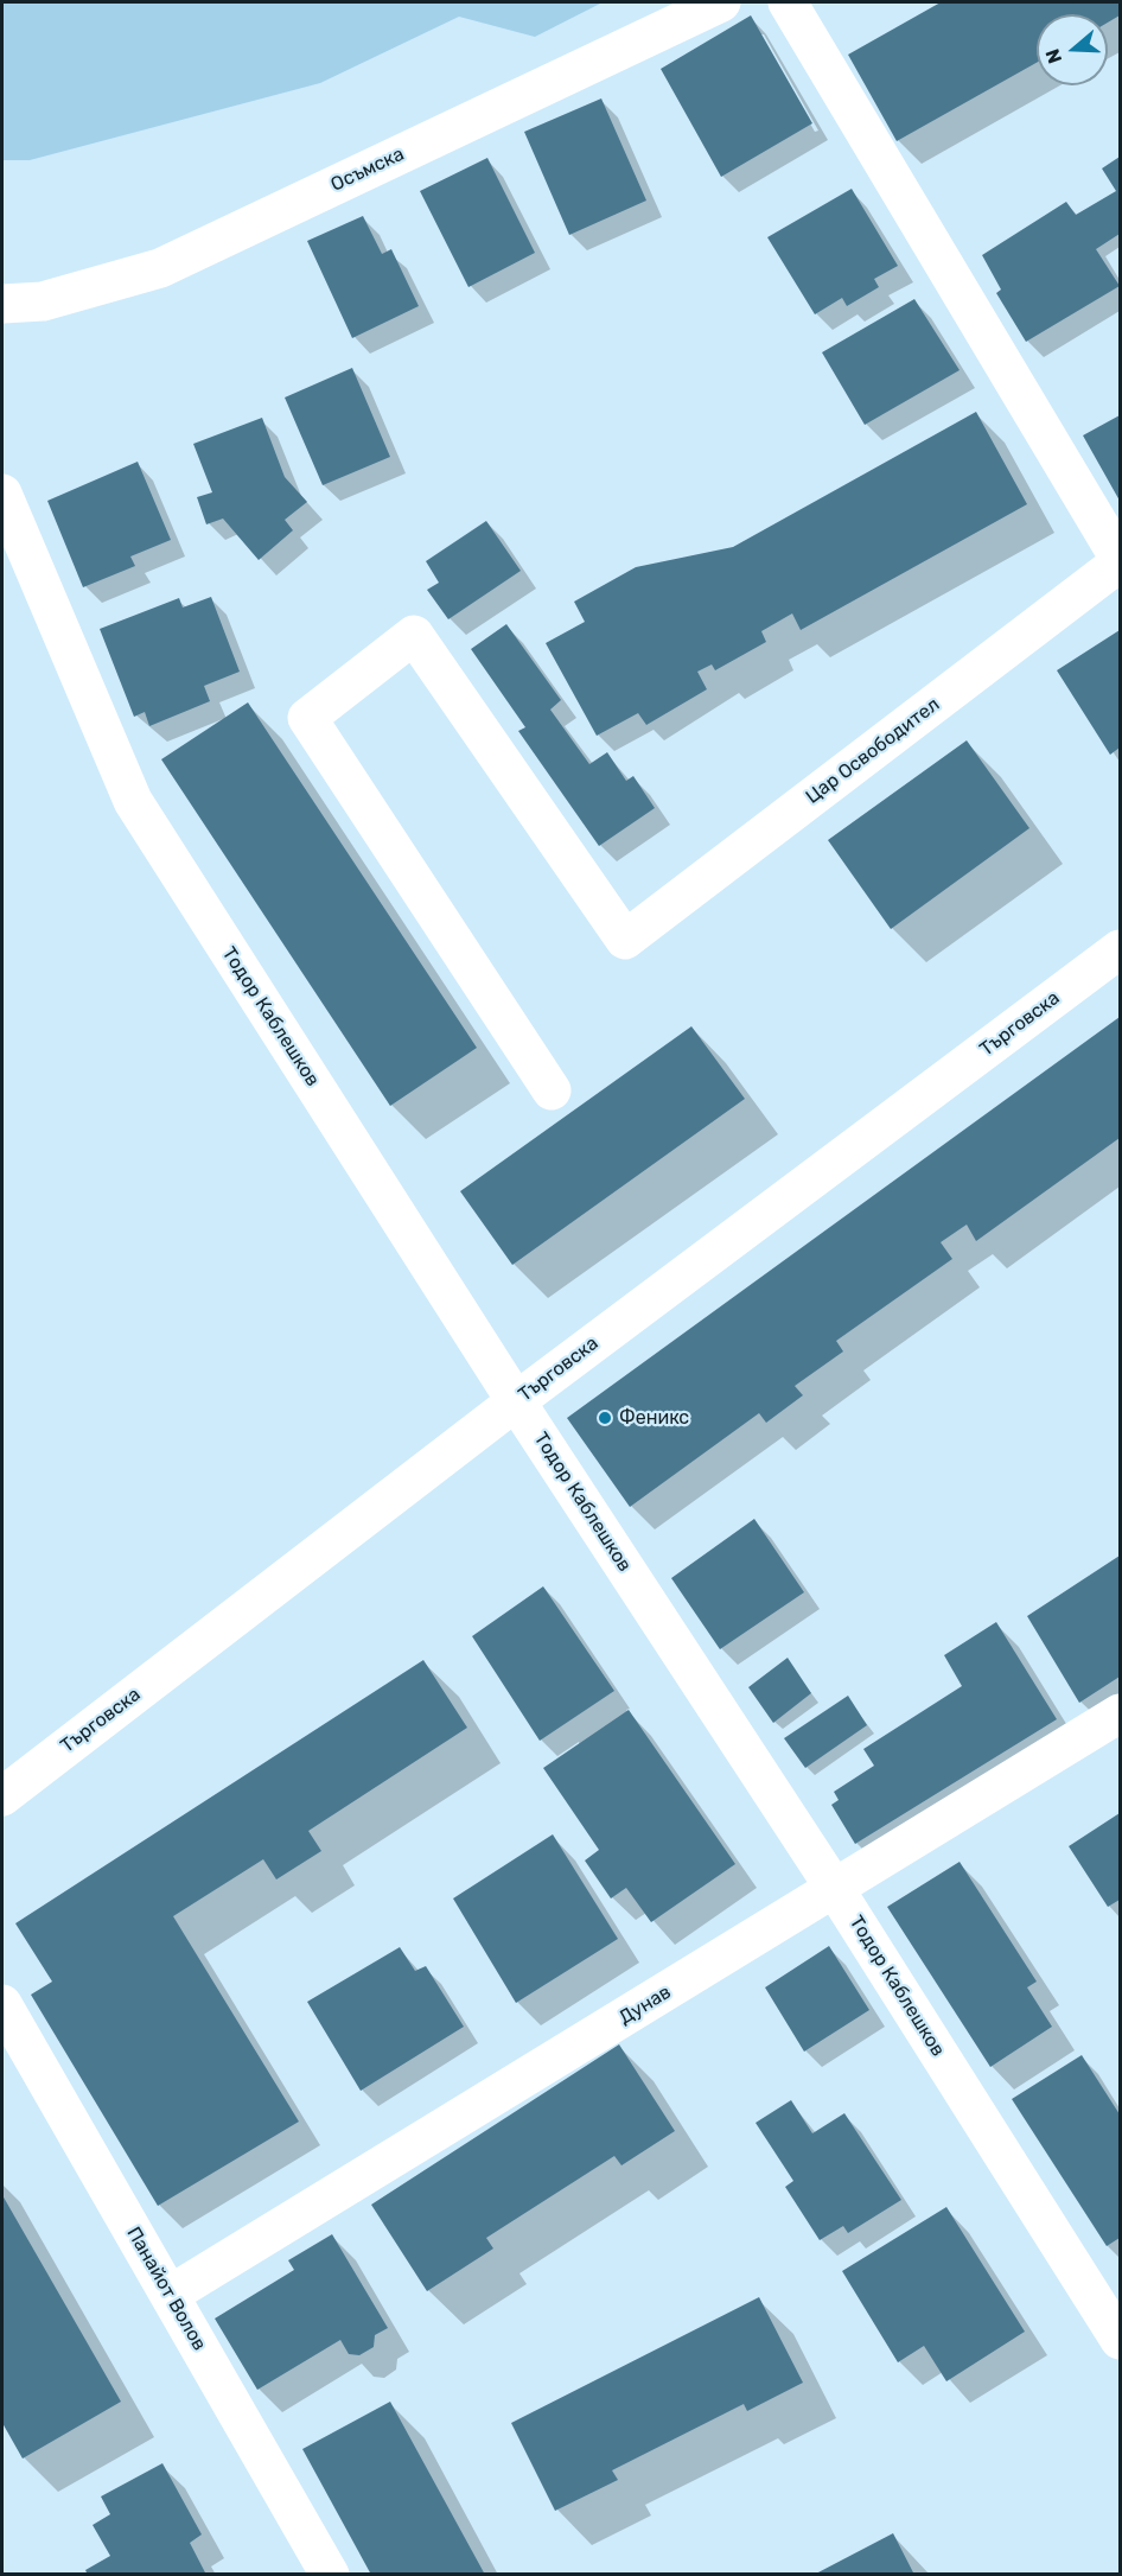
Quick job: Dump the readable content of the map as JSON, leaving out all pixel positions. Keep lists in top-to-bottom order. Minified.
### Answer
{"streets":{"street":["Осъмска","Цар Освободител","Тодор Каблешков","Търговска","Дунав","Панайот Волов"]},"crossings":[["Тодор Каблешков","Търговска"],["Тодор Каблешков","Дунав"],["Дунав","Панайот Волов"]],"places":["Феникс"],"north":"left"}
